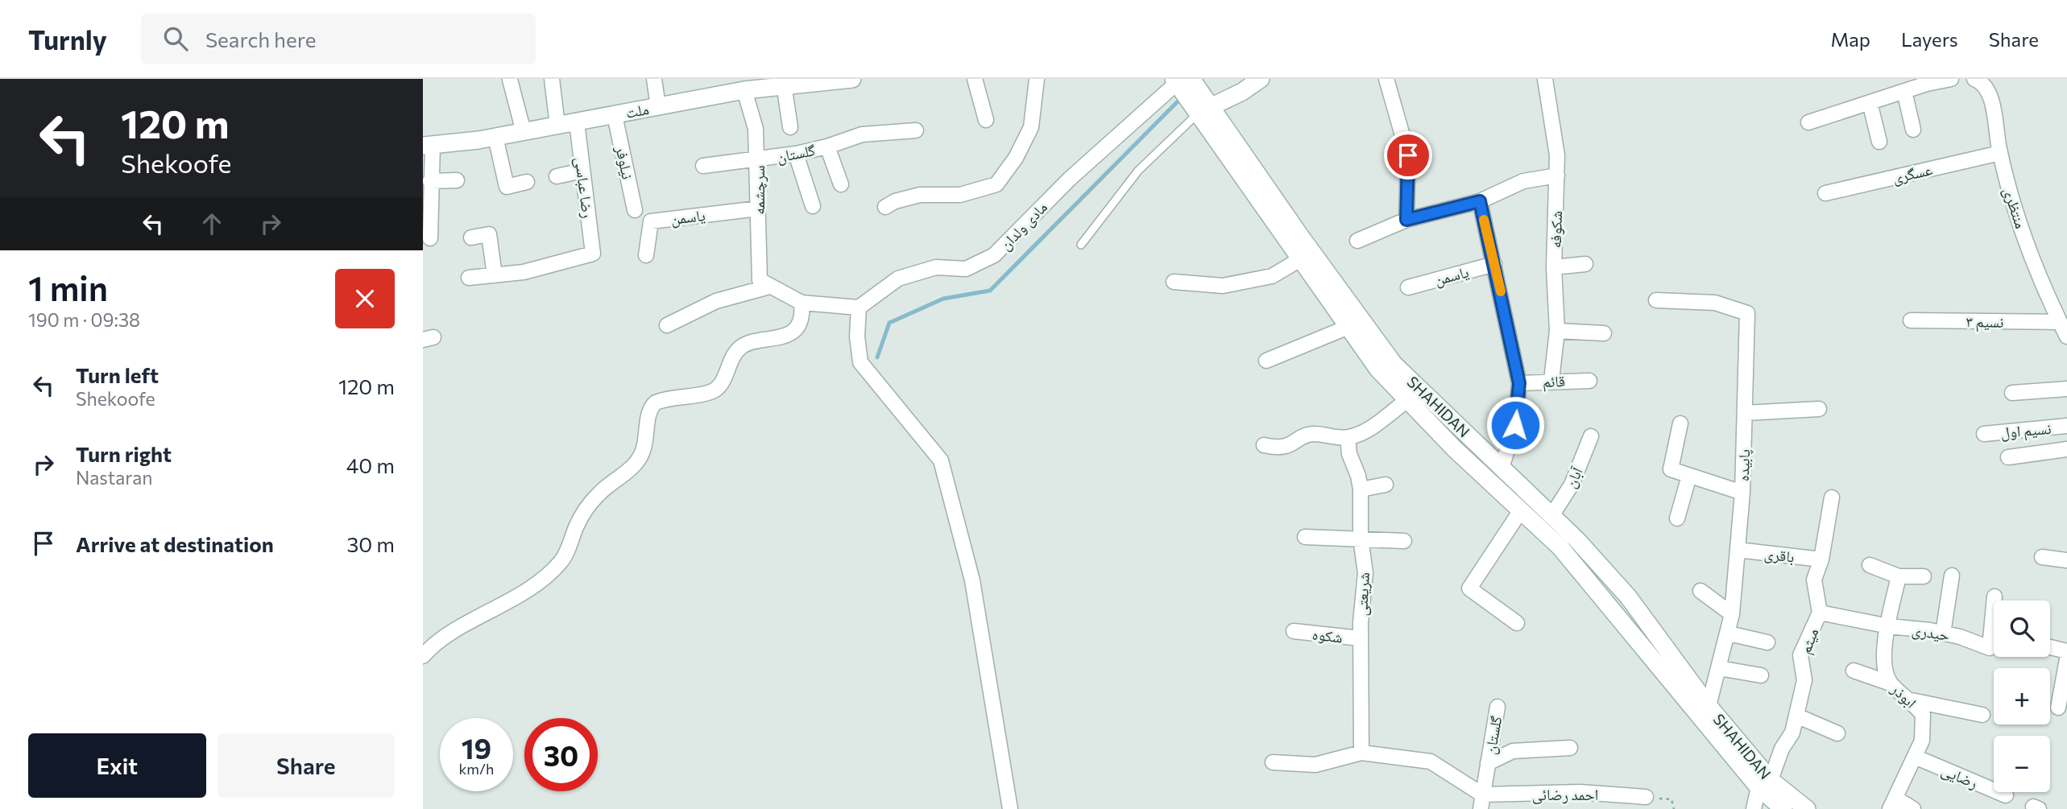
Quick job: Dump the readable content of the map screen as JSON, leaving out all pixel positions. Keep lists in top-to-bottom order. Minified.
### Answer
{"streets":{"main road":["ملت","SHAHIDAN"],"street":["گلستان","نیلوفر","عسگری","رضا عباسی","سرچشمه","منتظری","یاسمن","مادی ولدان","شکوفه","نسیم ۳","قائم","نسیم اول","پابیده","آبان","باقری","شریعتی","حیدری","شکوه","میثم","ابوذر","رضایی","احمد رضائی"]},"crossings":[["ملت","نیلوفر"],["ملت","رضا عباسی"],["ملت","سرچشمه"],["گلستان","سرچشمه"],["گلستان","احمد رضائی"],["عسگری","منتظری"],["سرچشمه","یاسمن"],["منتظری","نسیم ۳"],["مادی ولدان","SHAHIDAN"],["شکوفه","قائم"],["SHAHIDAN","پابیده"],["SHAHIDAN","آبان"],["SHAHIDAN","میثم"],["پابیده","باقری"],["باقری","میثم"],["شریعتی","شکوه"],["حیدری","میثم"],["حیدری","ابوذر"],["ابوذر","رضایی"]],"page":{"header":"Turnly","search":"Search here","nav":["Map","Layers","Share"],"turn":["120 m","Shekoofe"],"heading":["1 min","190 m · 09:38"],"list":[{"name":"Turn left","note":"Shekoofe","value":"120 m"},{"name":"Turn right","note":"Nastaran","value":"40 m"},{"name":"Arrive at destination","value":"30 m"}],"map_buttons":["+","−"],"speed":"19 km/h","limit":"30","buttons":["Exit","Share"]}}
